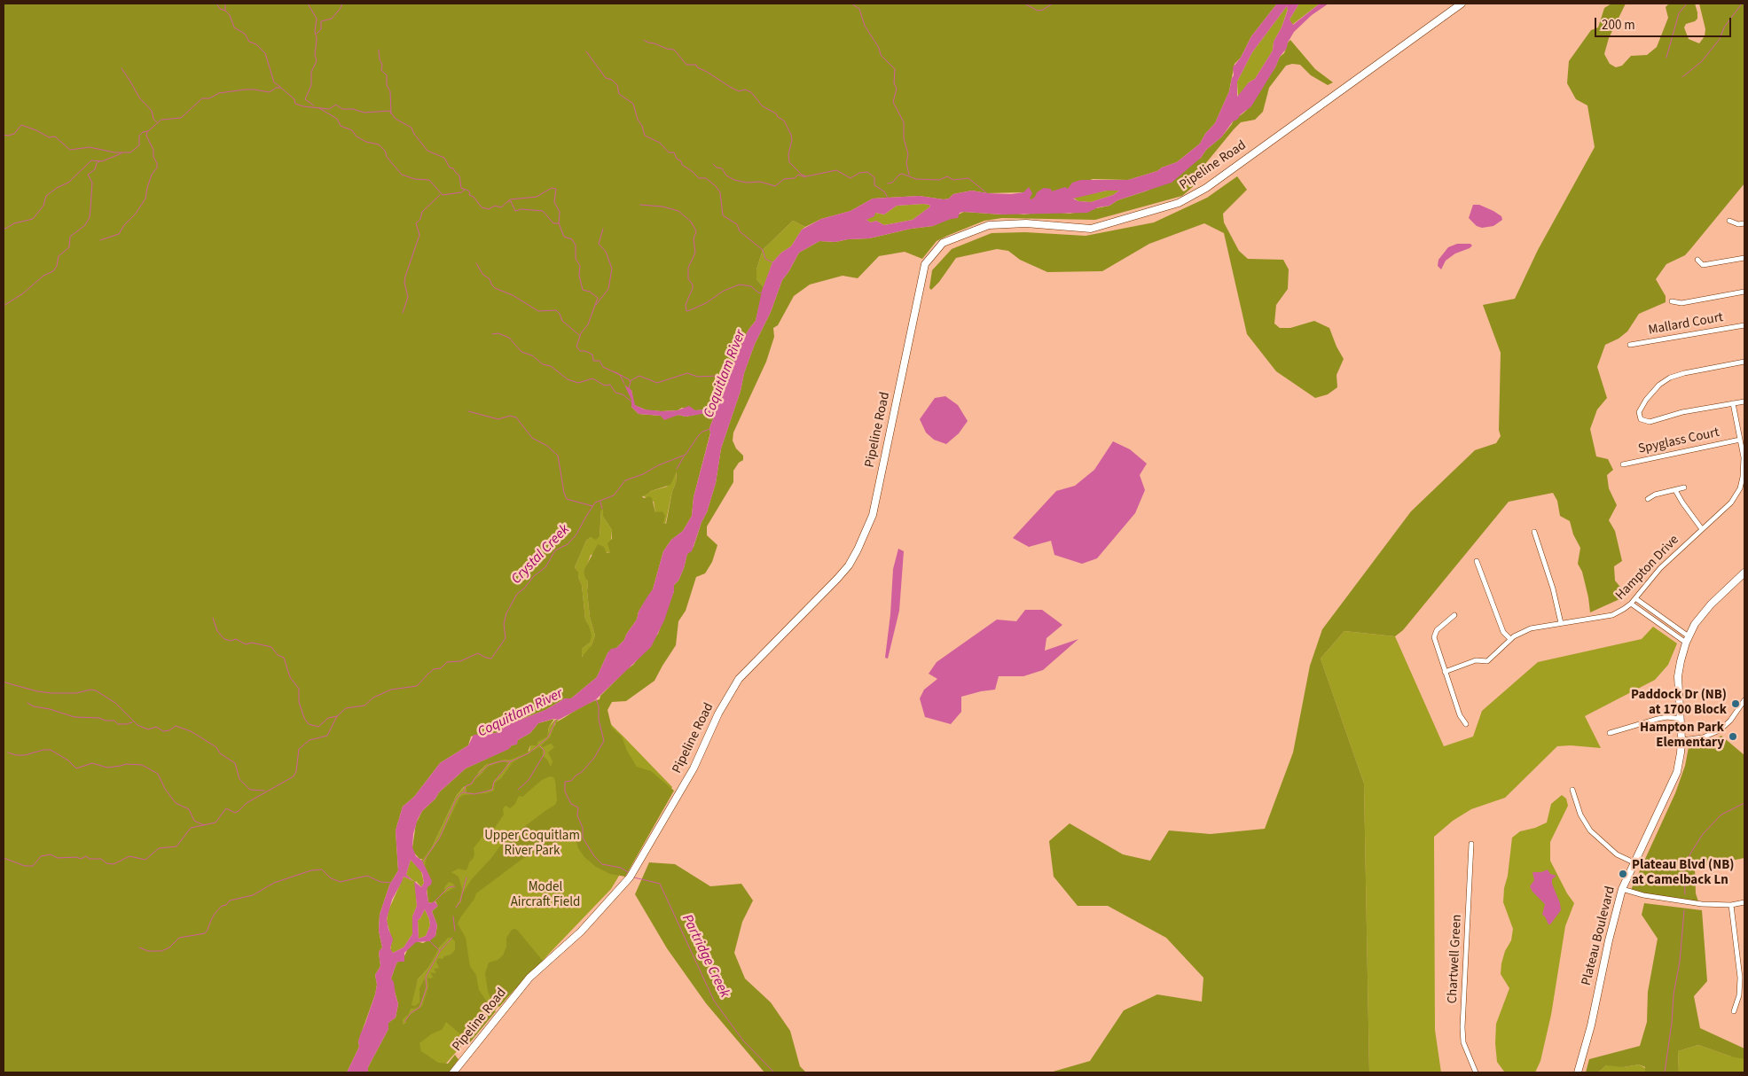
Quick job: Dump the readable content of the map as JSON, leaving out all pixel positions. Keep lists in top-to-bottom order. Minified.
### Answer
{"streets":{"street":["Pipeline Road","Mallard Court","Spyglass Court","Hampton Drive","Plateau Boulevard","Chartwell Green"]},"crossings":[["Spyglass Court","Hampton Drive"]],"water":["Coquitlam River","Crystal Creek","Partridge Creek"],"parks":["Upper Coquitlam River Park","Model Aircraft Field"],"places":["Paddock Dr (NB) at 1700 Block","Hampton Park Elementary","Plateau Blvd (NB) at Camelback Ln"],"scale_bar":"200 m"}
